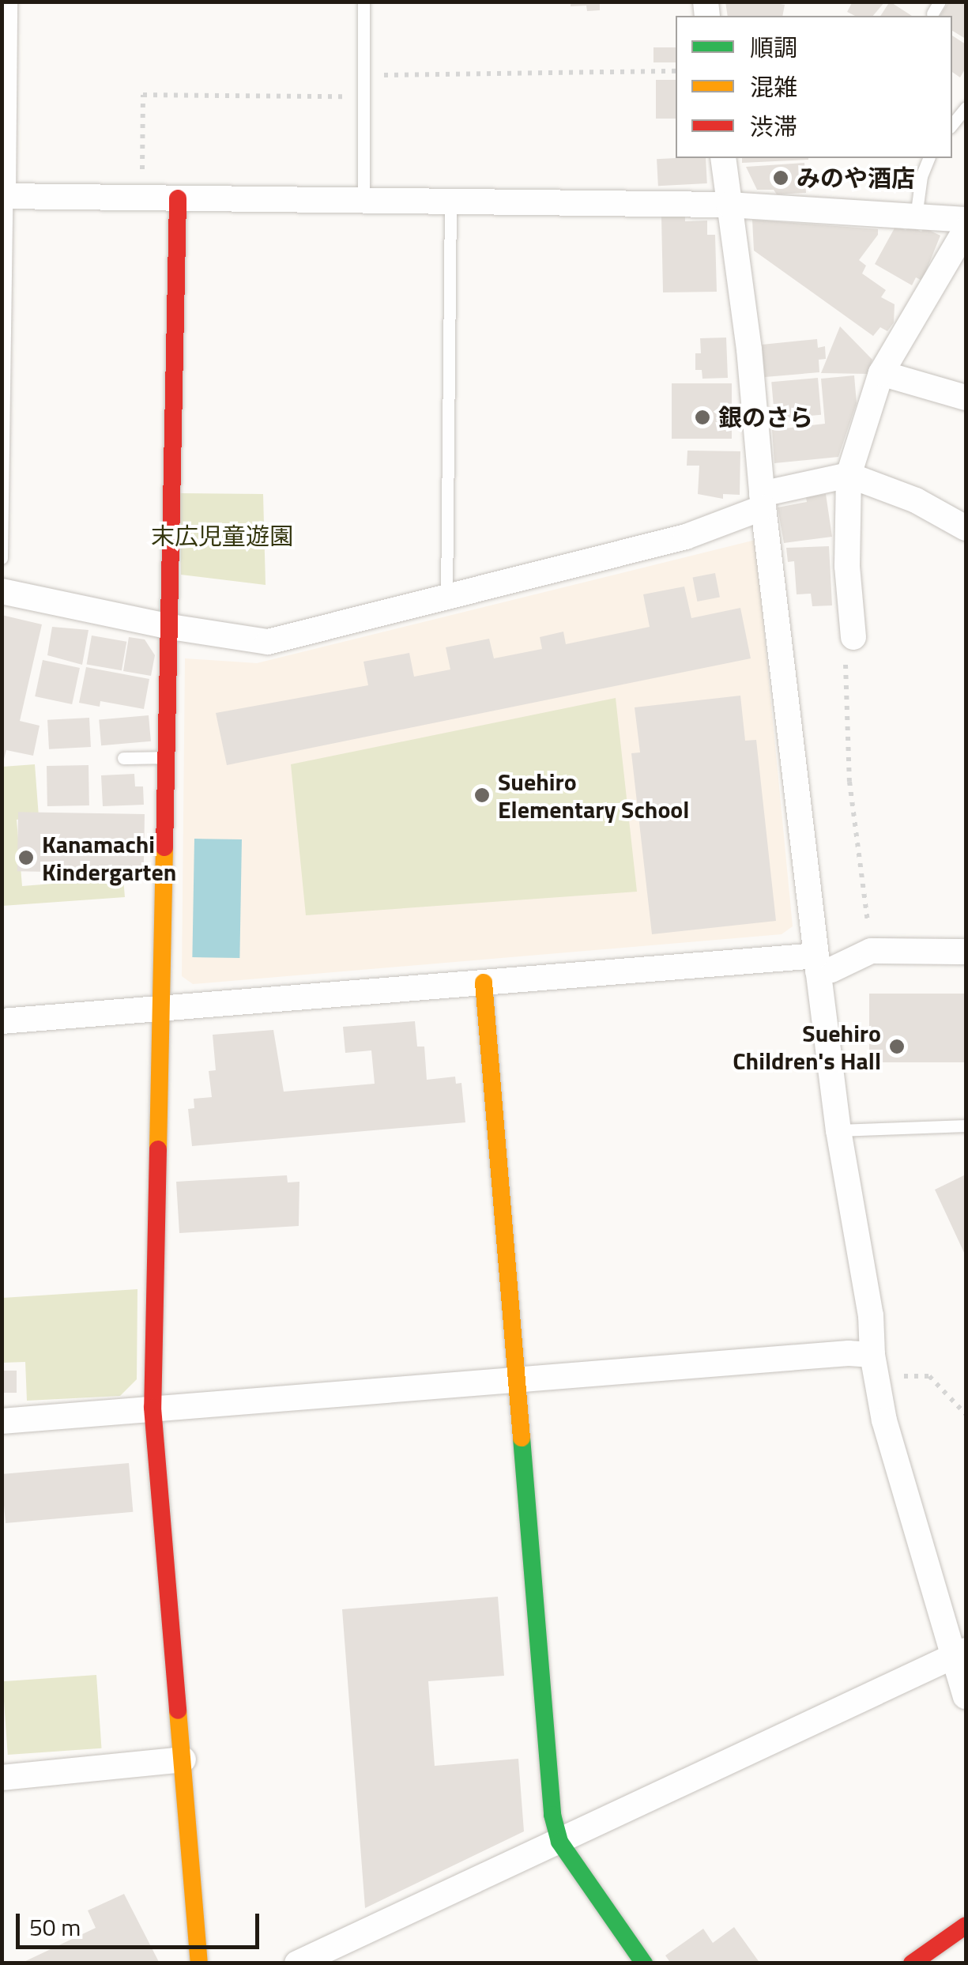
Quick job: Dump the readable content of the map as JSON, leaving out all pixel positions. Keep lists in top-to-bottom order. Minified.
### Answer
{"parks":["末広児童遊園"],"places":["みのや酒店","銀のさら","Suehiro Elementary School","Kanamachi Kindergarten","Suehiro Children's Hall"],"legend":["順調","混雑","渋滞"],"scale_bar":"50 m"}
